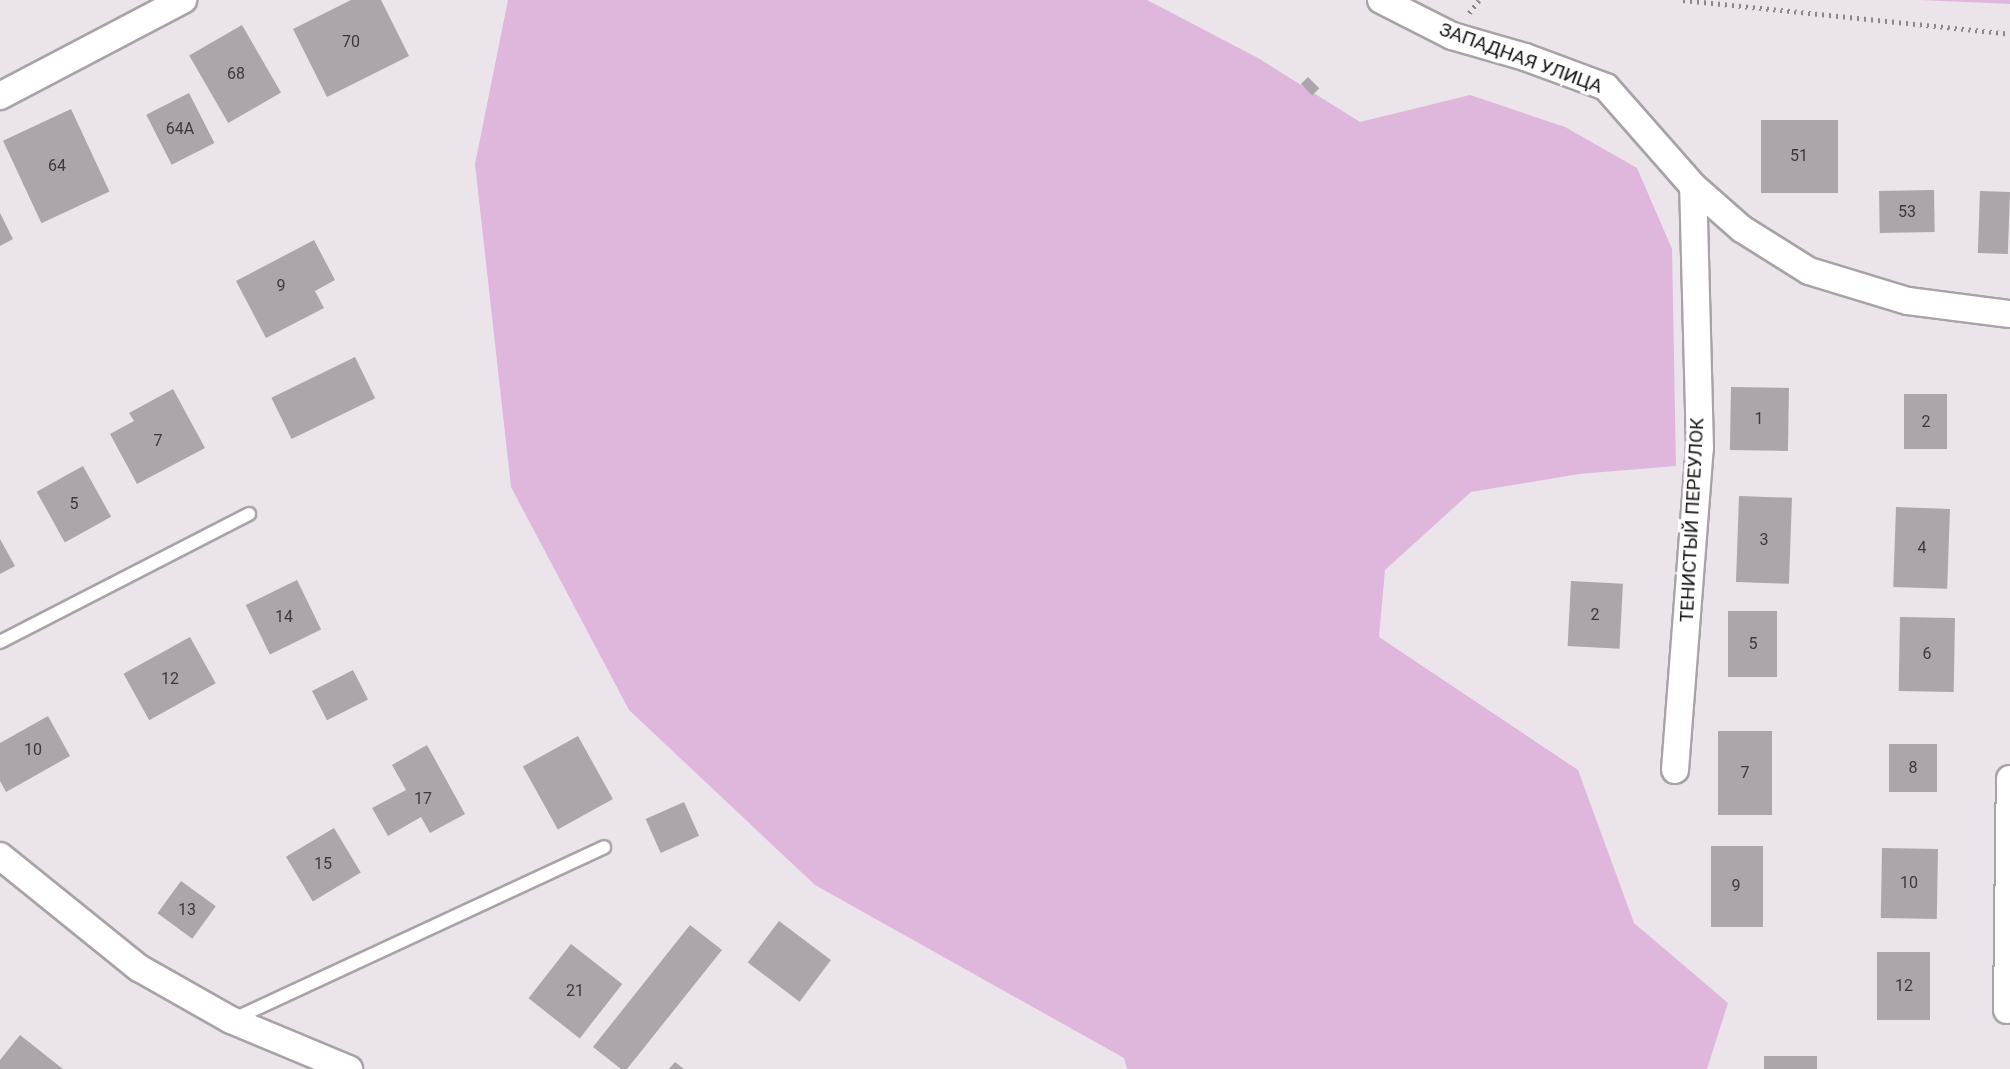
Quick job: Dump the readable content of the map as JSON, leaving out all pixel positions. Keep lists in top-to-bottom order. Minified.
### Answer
{"streets":{"street":["ЗАПАДНАЯ УЛИЦА","ТЕНИСТЫЙ ПЕРЕУЛОК"]},"crossings":[["ЗАПАДНАЯ УЛИЦА","ТЕНИСТЫЙ ПЕРЕУЛОК"]],"house_numbers":["70","68","64А","51","64","53","9","1","2","7","5","3","4","2","14","5","6","12","10","8","7","17","15","10","9","13","12","21"]}
